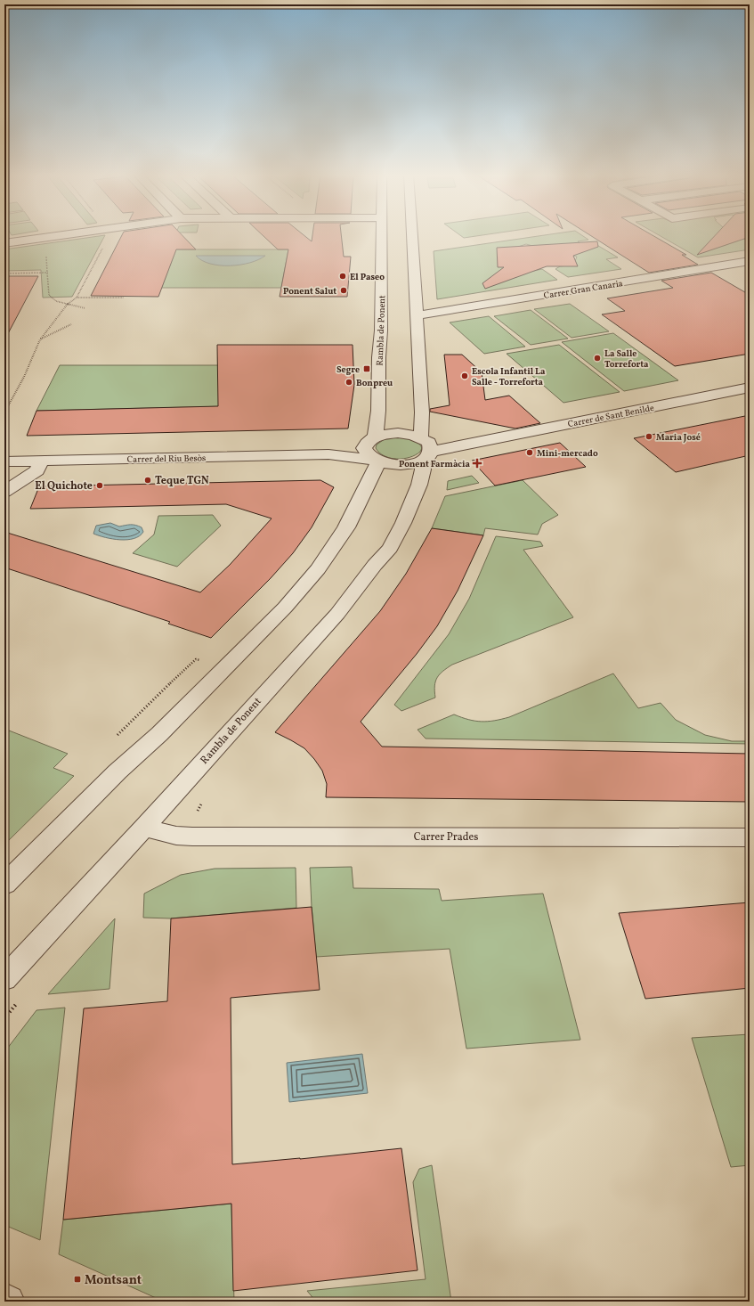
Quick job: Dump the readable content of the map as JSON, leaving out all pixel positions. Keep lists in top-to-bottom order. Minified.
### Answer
{"streets":{"street":["Carrer Gran Canaria","Rambla de Ponent","Carrer de Sant Benilde","Carrer del Riu Besòs","Carrer Prades"]},"crossings":[["Carrer Gran Canaria","Rambla de Ponent"],["Rambla de Ponent","Carrer de Sant Benilde"],["Rambla de Ponent","Carrer del Riu Besòs"],["Rambla de Ponent","Carrer Prades"],["Carrer de Sant Benilde","Carrer del Riu Besòs"]],"places":{"other":["El Paseo","Ponent Salut","La Salle Torreforta","Escola Infantil La Salle - Torreforta","Bonpreu","Maria José","Mini-mercado","Teque TGN","El Quichote"],"transit":["Segre","Montsant"],"health":["Ponent Farmàcia"]}}
